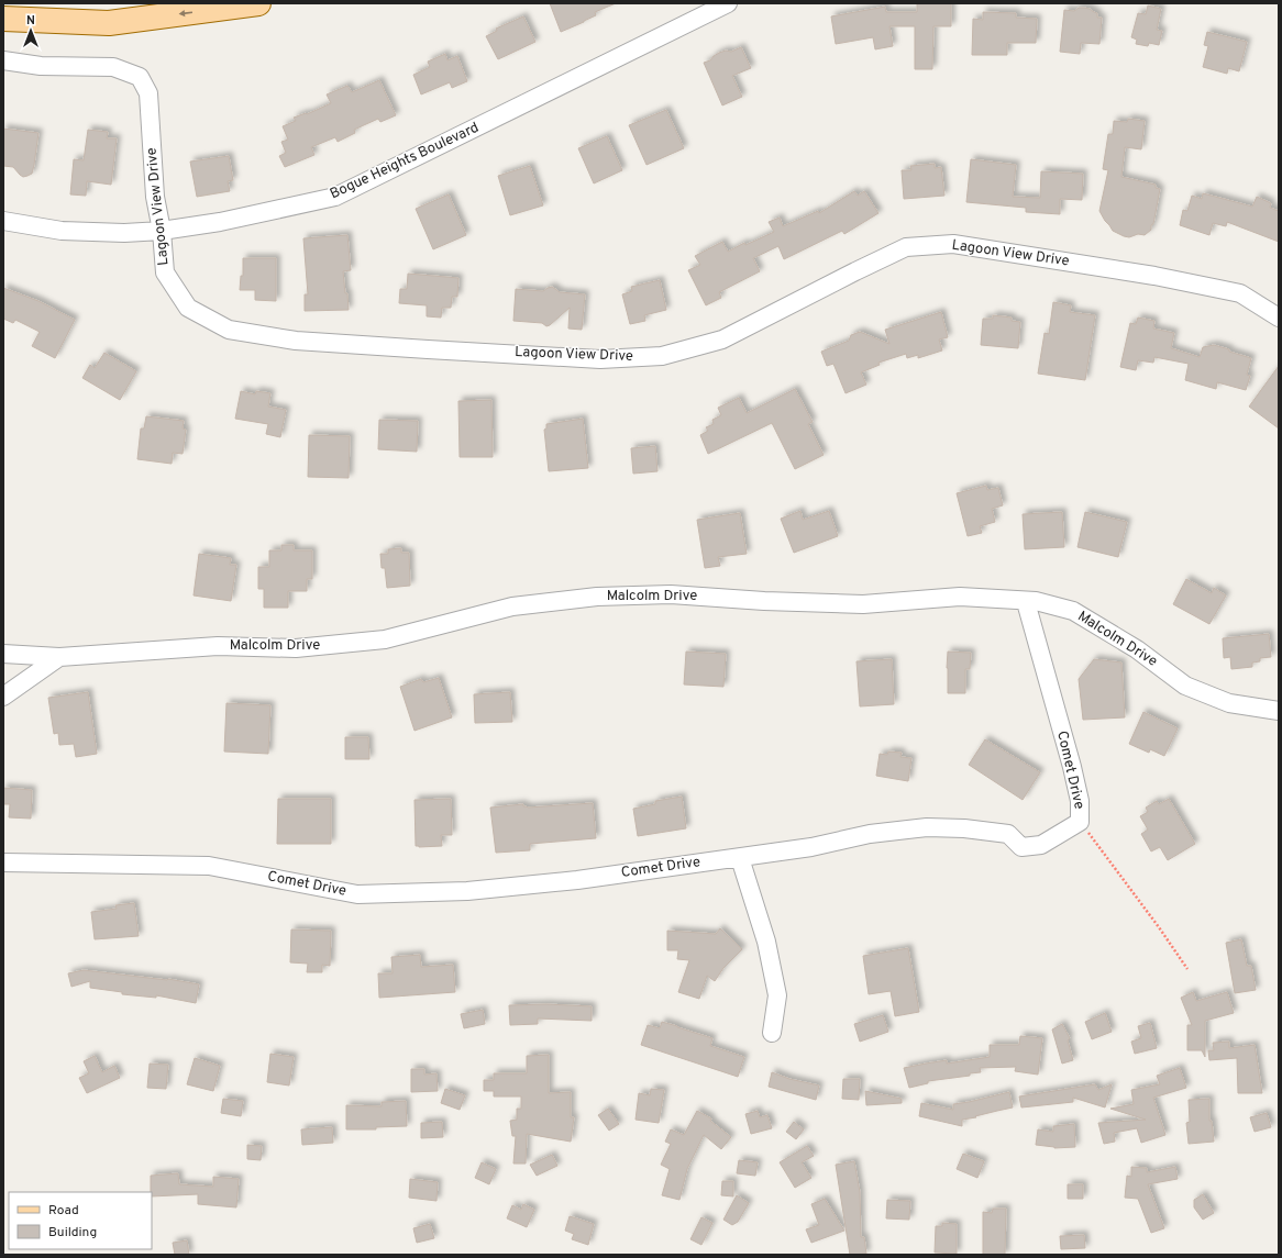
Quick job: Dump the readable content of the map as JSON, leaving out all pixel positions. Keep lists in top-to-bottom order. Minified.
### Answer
{"streets":{"street":["Bogue Heights Boulevard","Lagoon View Drive","Malcolm Drive","Comet Drive"]},"crossings":[["Bogue Heights Boulevard","Lagoon View Drive"],["Malcolm Drive","Comet Drive"]],"legend":["Road","Building"],"north":"top"}
